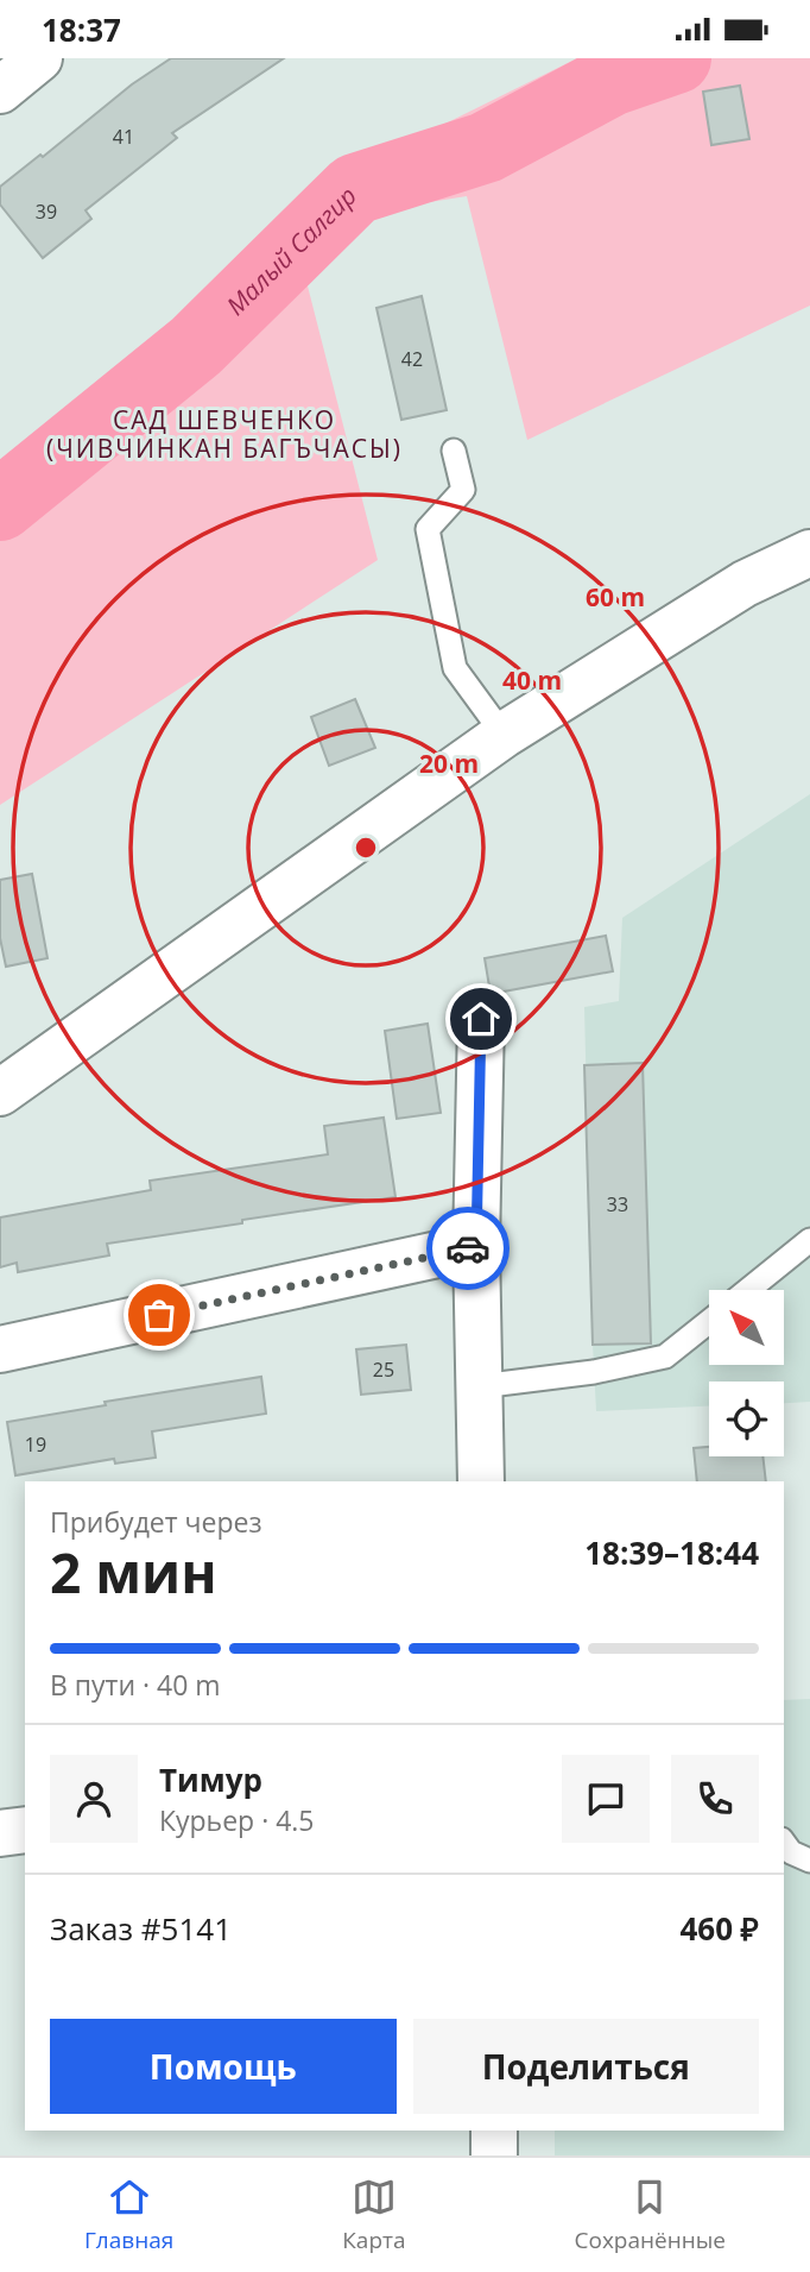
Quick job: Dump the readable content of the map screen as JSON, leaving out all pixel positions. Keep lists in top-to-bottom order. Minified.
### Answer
{"districts":["САД ШЕВЧЕНКО (ЧИВЧИНКАН БАГЪЧАСЫ)"],"water":["Малый Салгир"],"house_numbers":["41","39","42","33","25","19"],"north":"top left","page":{"status":"18:37","heading":["2 мин","Прибудет через","18:39–18:44"],"panel":["Тимур","Курьер · 4.5","Заказ #5141","460 ₽"],"bar":"В пути · 40 m","buttons":["Помощь","Поделиться"],"tabs":["Главная","Карта","Сохранённые"]},"rings":["60 m","40 m","20 m"]}
